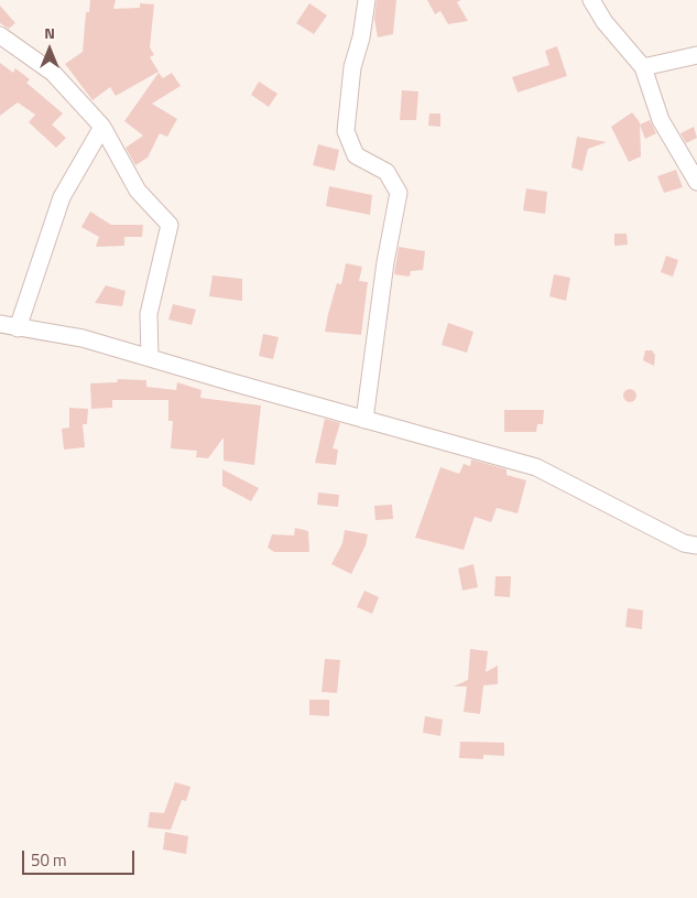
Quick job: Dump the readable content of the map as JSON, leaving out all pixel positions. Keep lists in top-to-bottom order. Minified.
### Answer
{"scale_bar":"50 m","north":"top"}
